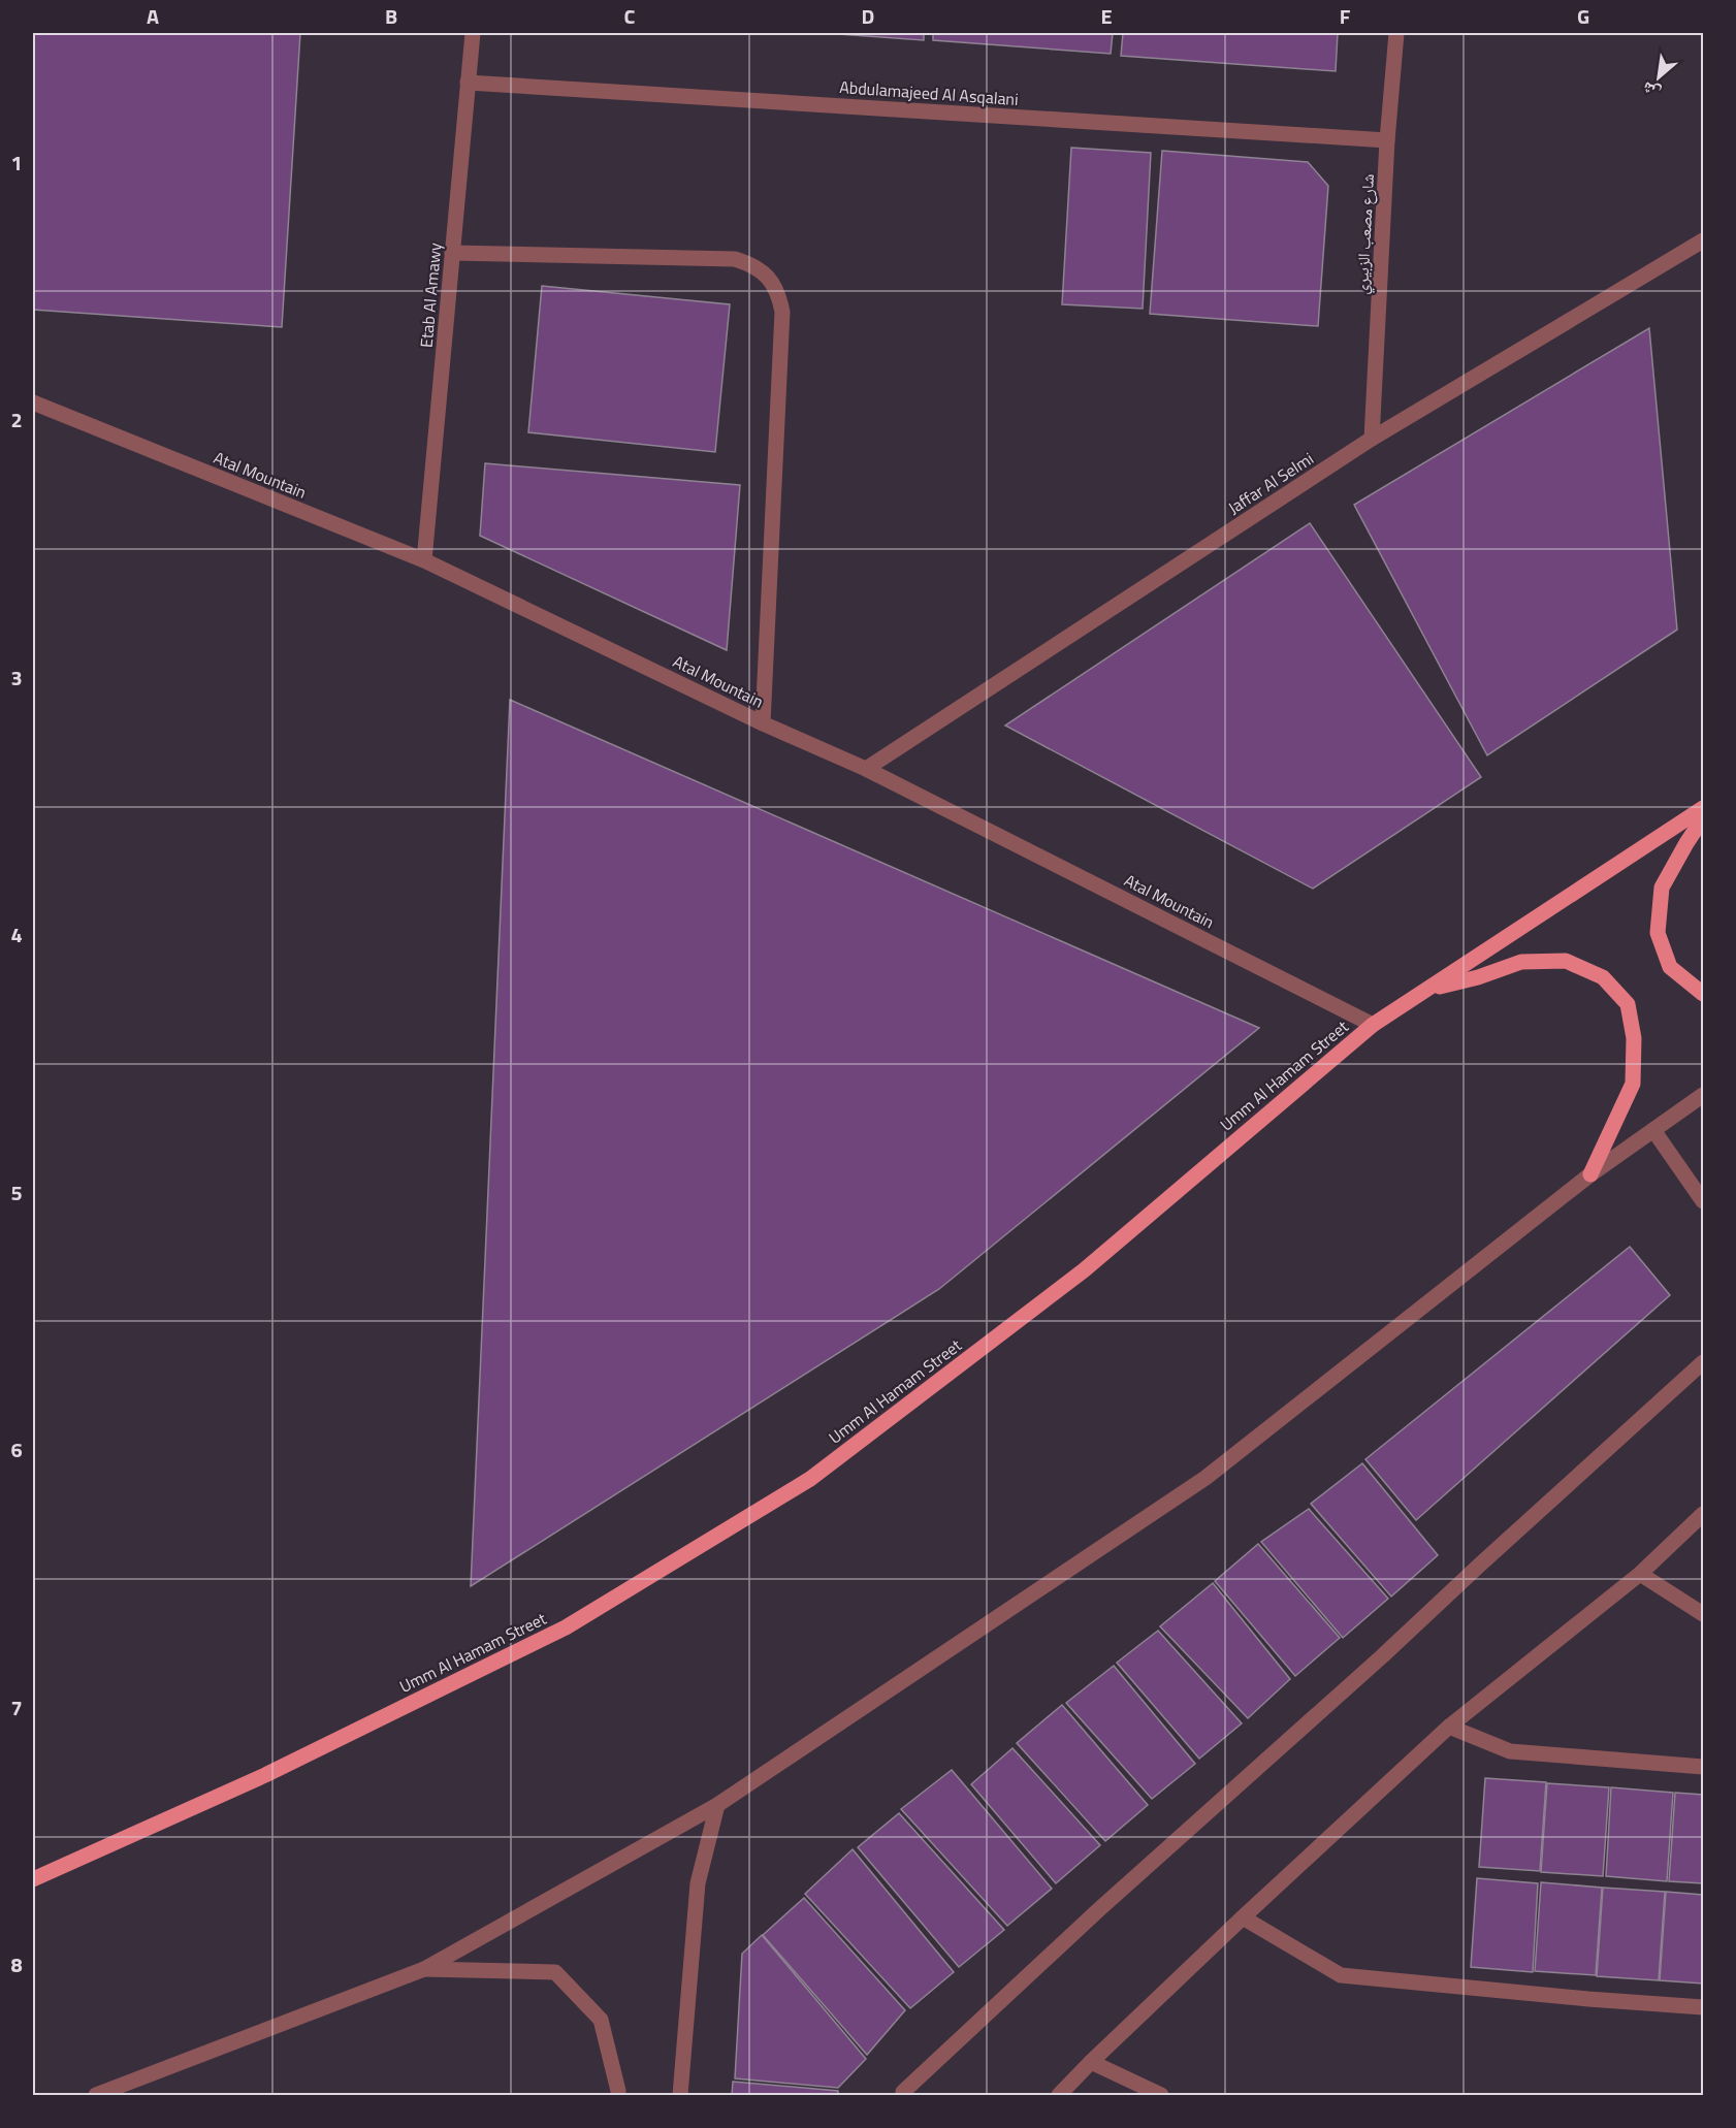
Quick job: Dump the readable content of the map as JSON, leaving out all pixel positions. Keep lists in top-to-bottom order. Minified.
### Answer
{"streets":{"main road":["Umm Al Hamam Street"],"street":["Abdulamajeed Al Asqalani","شارع مصعب الزبيري","Etab Al Amawy","Atal Mountain","Jaffar Al Selmi"]},"crossings":[["Abdulamajeed Al Asqalani","شارع مصعب الزبيري"],["Abdulamajeed Al Asqalani","Etab Al Amawy"],["شارع مصعب الزبيري","Jaffar Al Selmi"],["Etab Al Amawy","Atal Mountain"],["Atal Mountain","Jaffar Al Selmi"],["Atal Mountain","Umm Al Hamam Street"]],"north":"bottom left","grid":{"columns":["A","B","C","D","E","F","G"],"rows":["1","2","3","4","5","6","7","8"]}}
